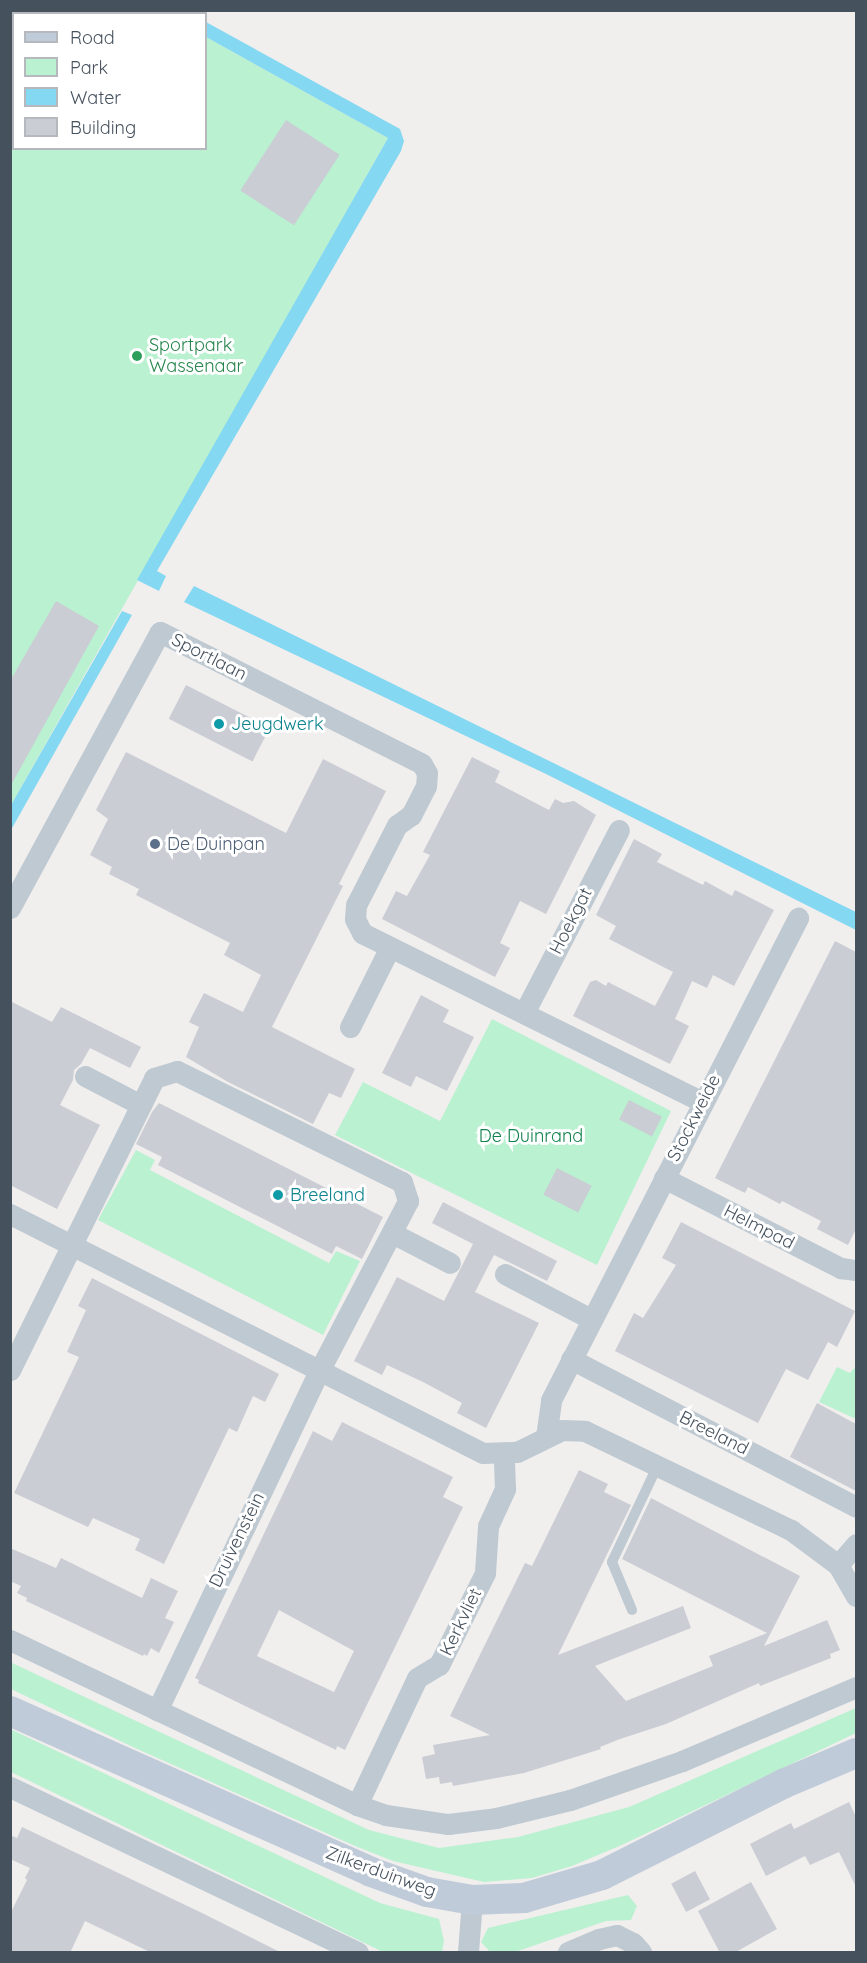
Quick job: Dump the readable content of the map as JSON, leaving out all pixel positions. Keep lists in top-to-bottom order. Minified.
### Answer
{"streets":{"street":["Sportlaan","Hoekgat","Stockweide","Helmpad","Breeland","Druivenstein","Kerkvliet","Zilkerduinweg"]},"crossings":[["Stockweide","Helmpad"]],"parks":["De Duinrand"],"places":["Sportpark Wassenaar","Jeugdwerk","De Duinpan","Breeland"],"legend":["Road","Park","Water","Building"]}
